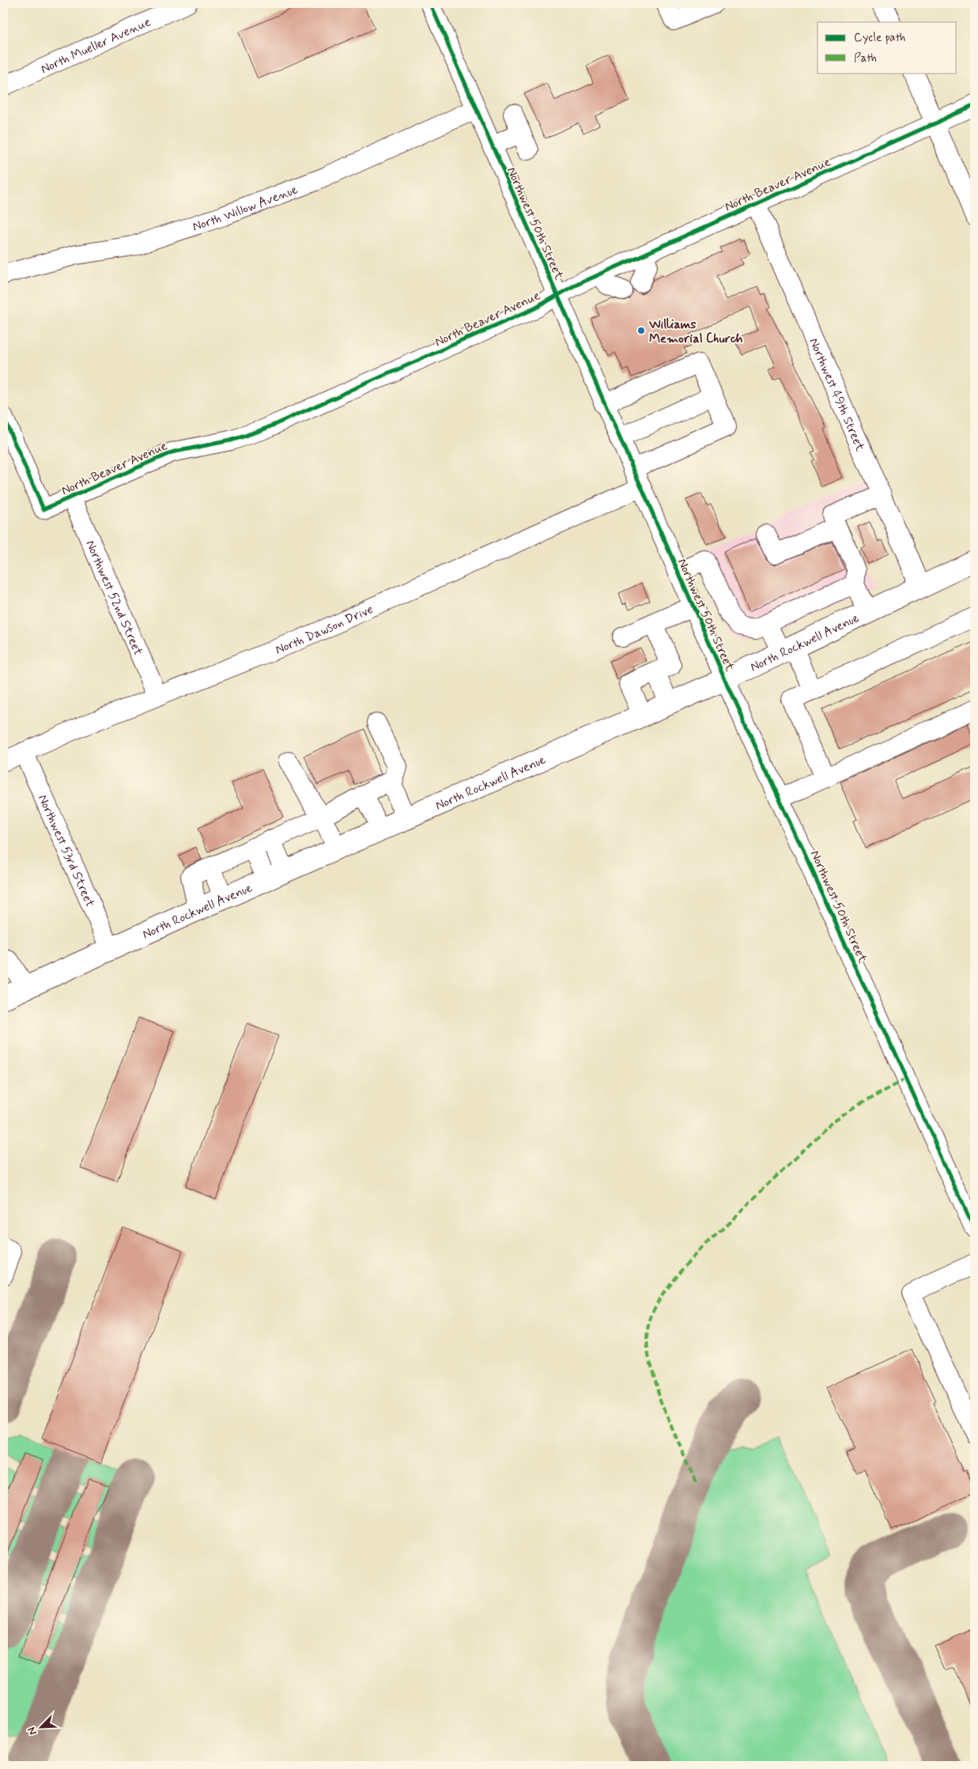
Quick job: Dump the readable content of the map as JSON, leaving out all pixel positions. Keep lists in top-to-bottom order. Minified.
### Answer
{"streets":{"main road":["North Rockwell Avenue"],"street":["North Mueller Avenue","North Beaver Avenue","North Willow Avenue","Northwest 50th Street","Northwest 49th Street","Northwest 52nd Street","North Dawson Drive","Northwest 53rd Street"]},"crossings":[["North Beaver Avenue","Northwest 50th Street"],["North Beaver Avenue","Northwest 49th Street"],["North Beaver Avenue","Northwest 52nd Street"],["North Willow Avenue","Northwest 50th Street"],["Northwest 50th Street","North Dawson Drive"],["Northwest 50th Street","North Rockwell Avenue"],["Northwest 49th Street","North Rockwell Avenue"],["Northwest 52nd Street","North Dawson Drive"],["North Dawson Drive","Northwest 53rd Street"],["North Rockwell Avenue","Northwest 53rd Street"]],"places":["Williams Memorial Church"],"legend":["Cycle path","Path"],"north":"bottom left"}
